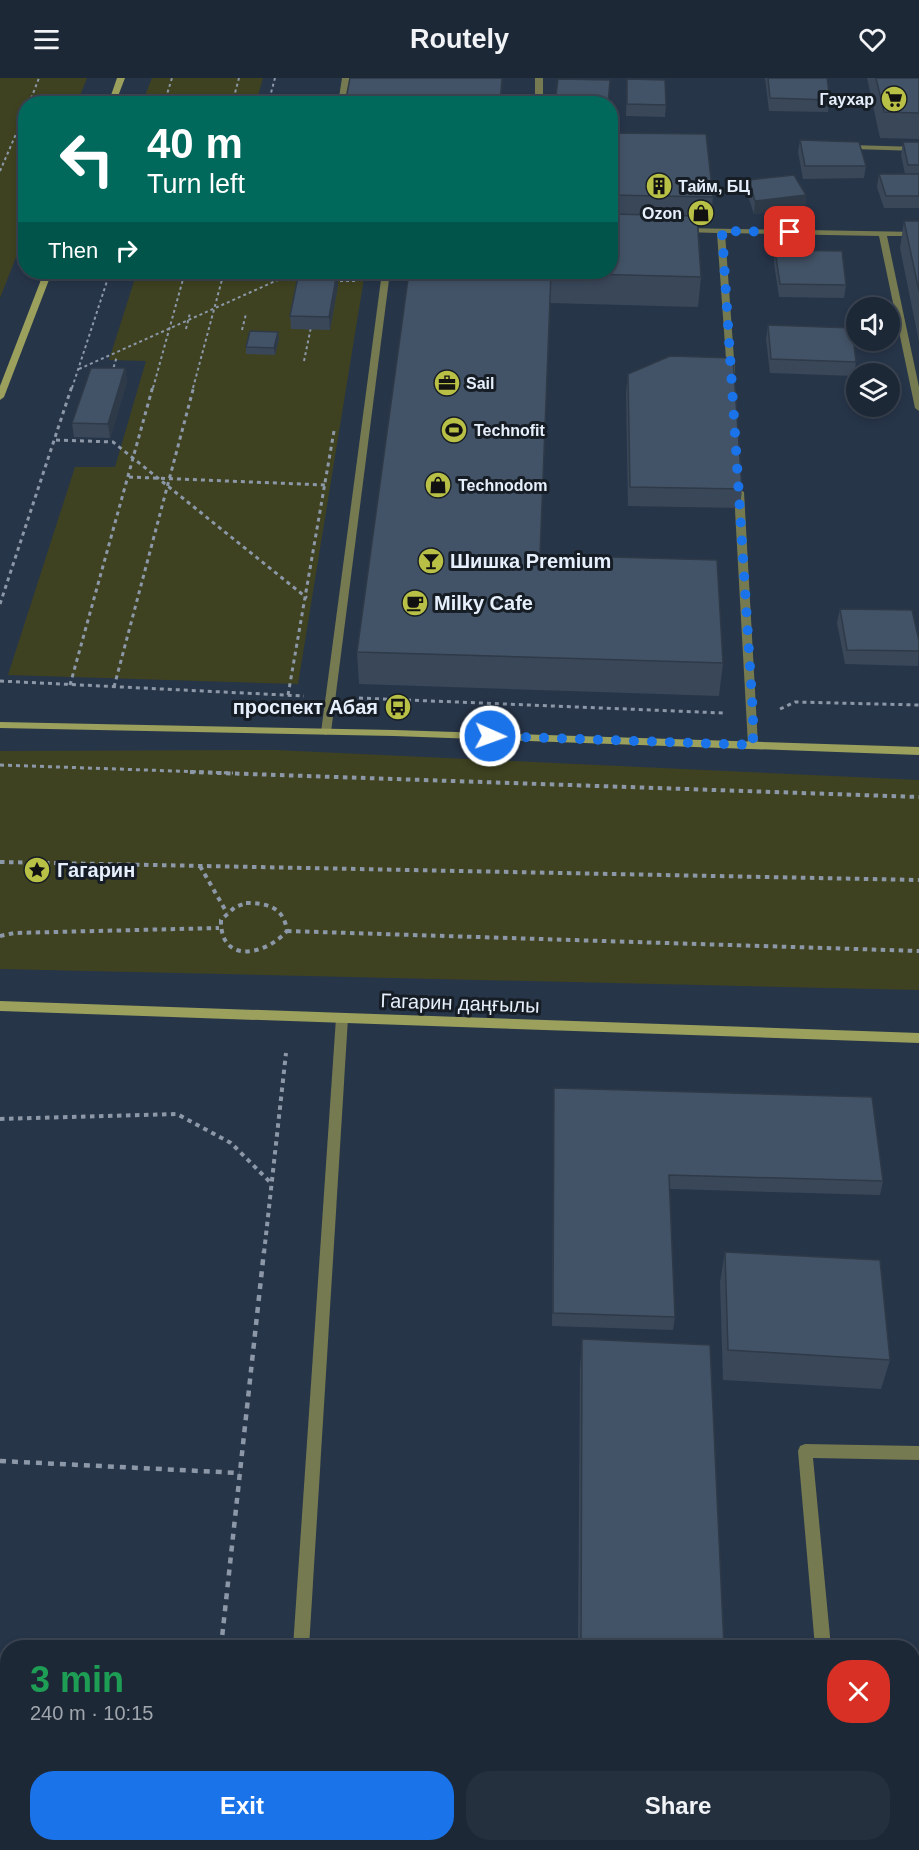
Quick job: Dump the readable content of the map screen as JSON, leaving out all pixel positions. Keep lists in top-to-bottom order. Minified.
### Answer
{"streets":{"street":["Гагарин даңғылы"]},"places":{"supermarket":["Гаухар"],"building":["Тайм, БЦ"],"shop":["Ozon","Technodom"],"office":["Sail"],"sports":["Technofit"],"bar":["Шишка Premium"],"cafe":["Milky Cafe"],"bus stop":["проспект Абая"],"place":["Гагарин"]},"page":{"header":"Routely","turn":["40 m","Turn left"],"then":"Then","heading":["3 min","240 m · 10:15"],"buttons":["Exit","Share"]}}
